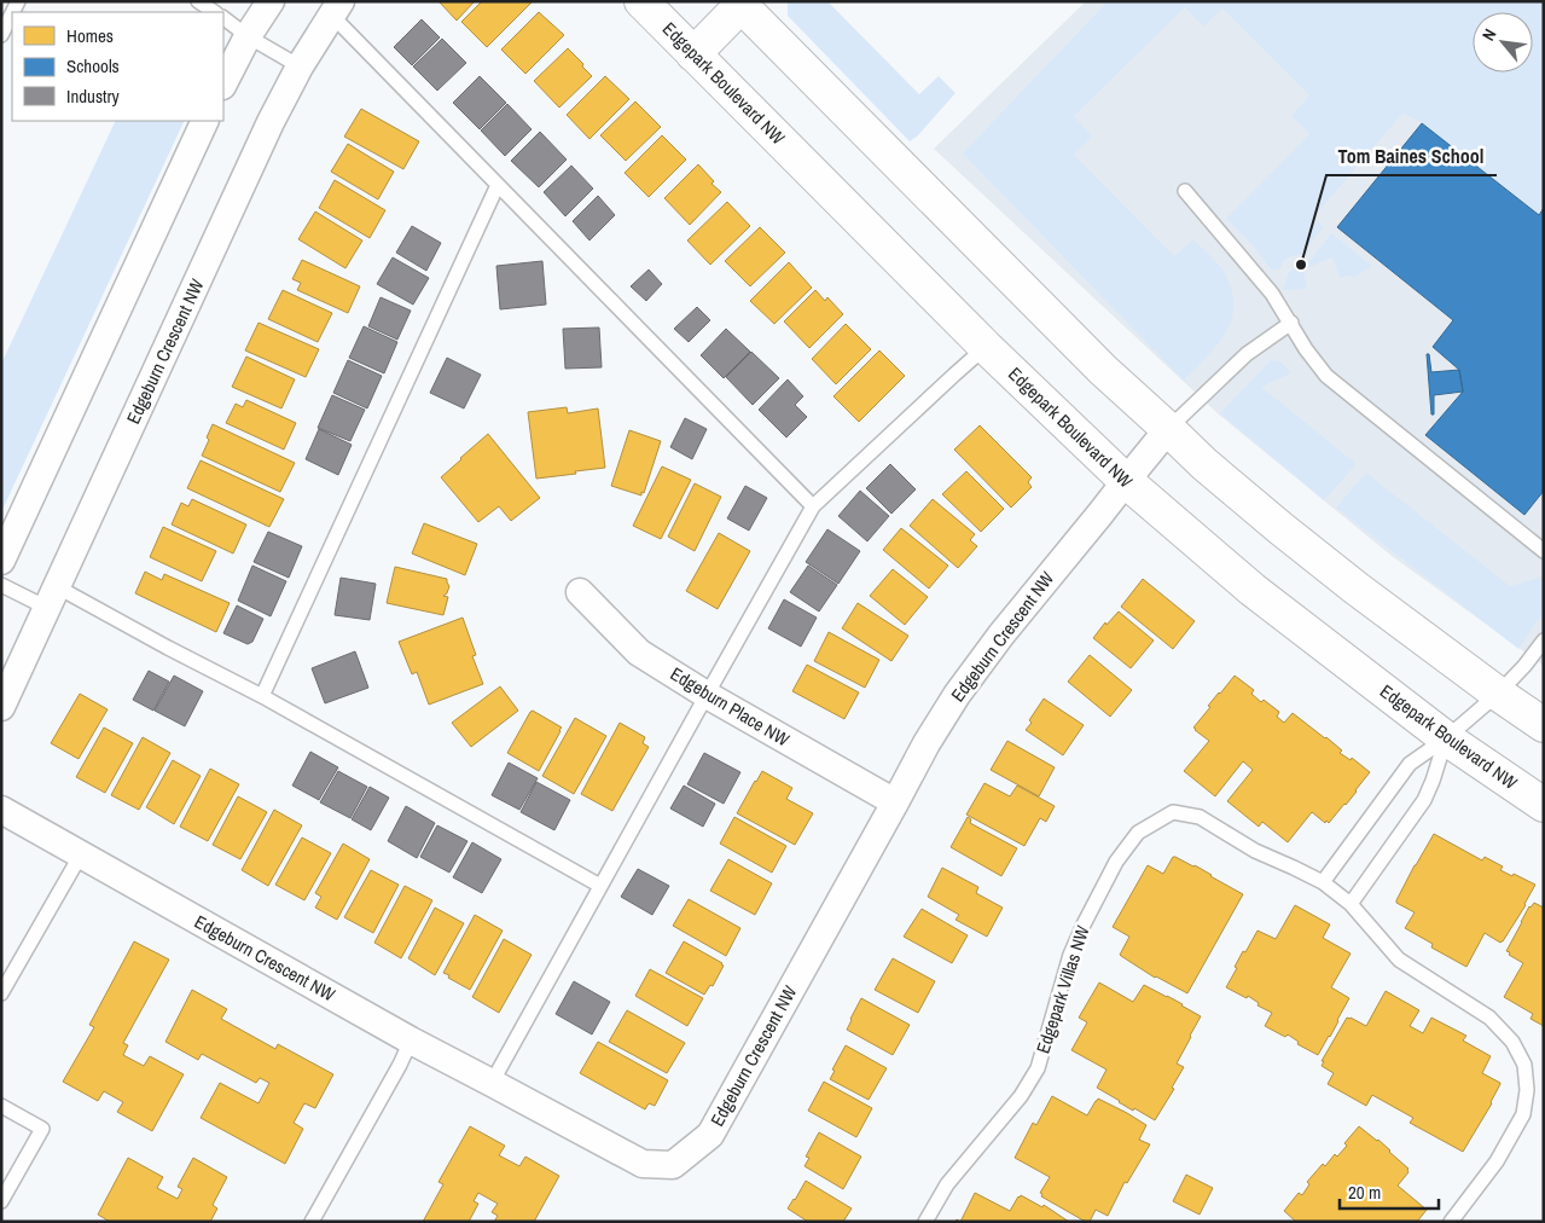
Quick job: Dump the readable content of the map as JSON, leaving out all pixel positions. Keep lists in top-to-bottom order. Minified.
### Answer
{"streets":{"street":["Edgepark Boulevard NW","Edgeburn Crescent NW","Edgeburn Place NW"],"lane":["Edgepark Villas NW"]},"crossings":[["Edgepark Boulevard NW","Edgeburn Crescent NW"],["Edgeburn Crescent NW","Edgeburn Place NW"]],"places":["Tom Baines School"],"legend":["Homes","Schools","Industry"],"scale_bar":"20 m","north":"top left"}
